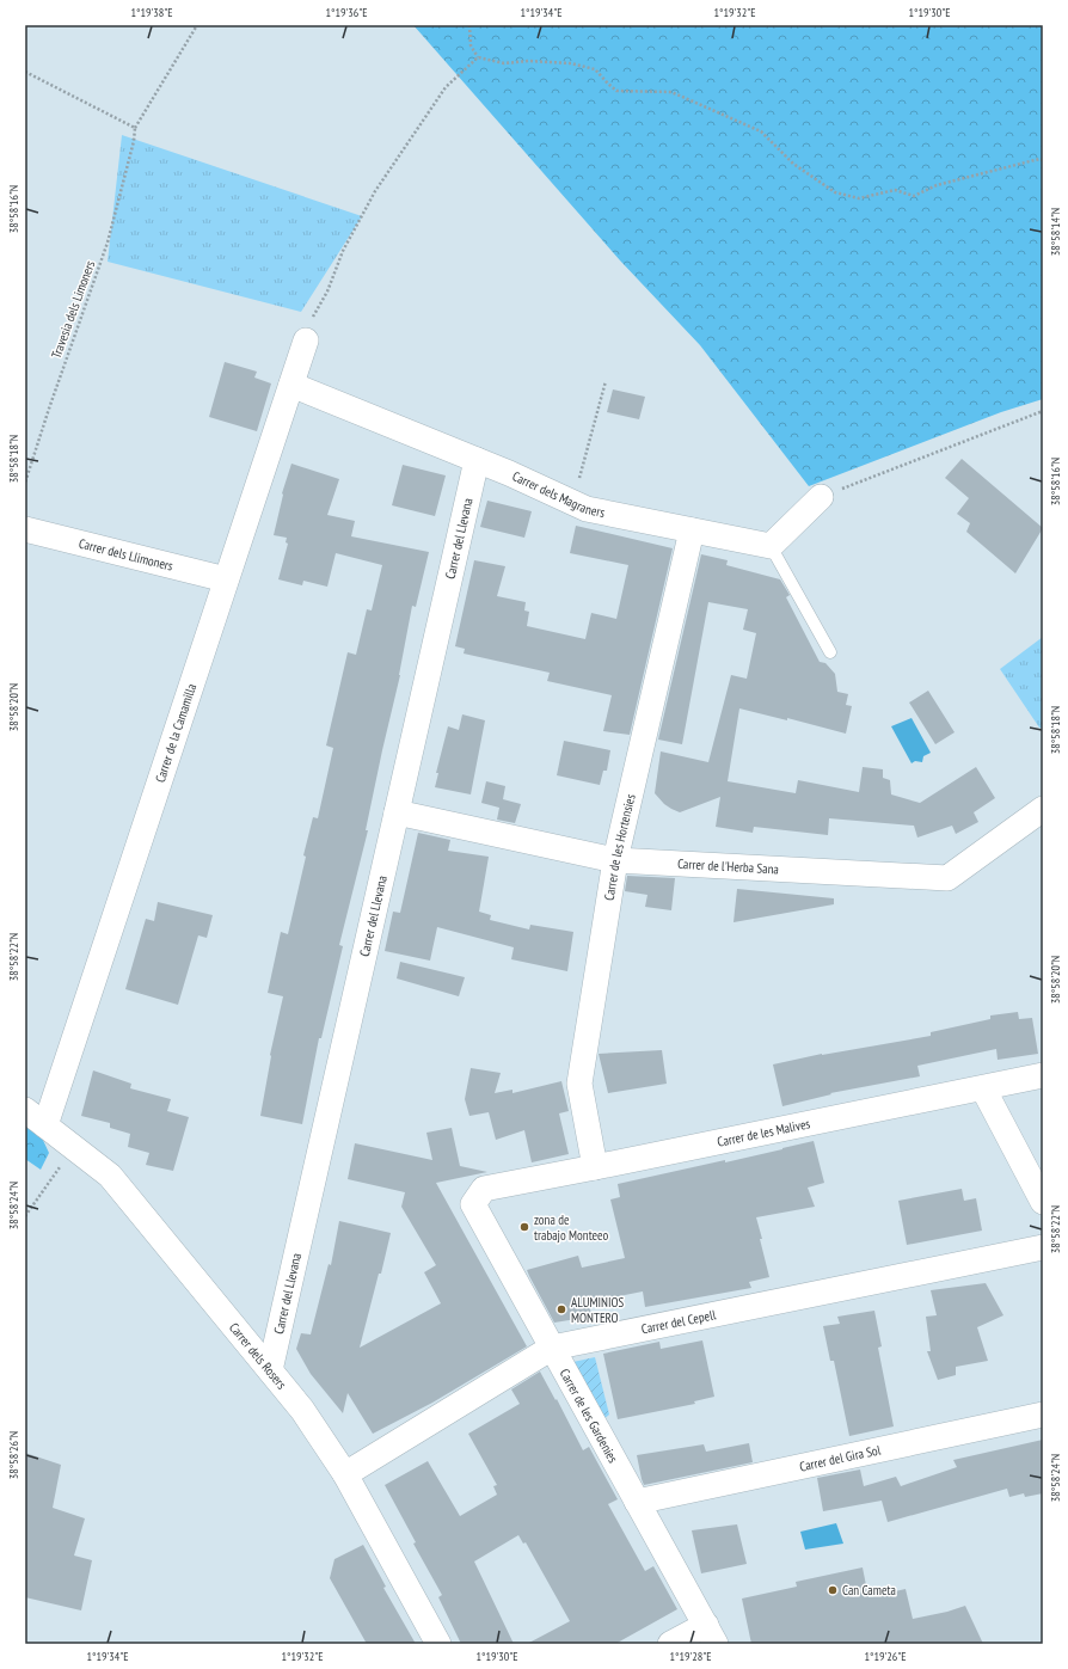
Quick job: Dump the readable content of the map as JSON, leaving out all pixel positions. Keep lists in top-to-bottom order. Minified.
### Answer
{"streets":{"street":["Carrer dels Magraners","Carrer del Llevana","Carrer dels Llimoners","Carrer de la Camamilla","Carrer de les Hortensies","Carrer de l'Herba Sana","Carrer de les Malives","Carrer del Cepell","Carrer dels Rosers","Carrer de les Gardenies","Carrer del Gira Sol"],"path":["Travesia dels Limoners"]},"crossings":[["Carrer dels Magraners","Carrer del Llevana"],["Carrer dels Magraners","Carrer de la Camamilla"],["Carrer dels Magraners","Carrer de les Hortensies"],["Carrer del Llevana","Carrer de l'Herba Sana"],["Carrer del Llevana","Carrer dels Rosers"],["Carrer dels Llimoners","Carrer de la Camamilla"],["Carrer de la Camamilla","Carrer dels Rosers"],["Carrer de les Hortensies","Carrer de l'Herba Sana"],["Carrer de les Hortensies","Carrer de les Malives"],["Carrer de les Malives","Carrer de les Gardenies"],["Carrer del Cepell","Carrer dels Rosers"],["Carrer del Cepell","Carrer de les Gardenies"],["Carrer de les Gardenies","Carrer del Gira Sol"]],"places":["zona de trabajo Monteeo","ALUMINIOS MONTERO","Can Cameta"],"coordinates":["1°19'38\"E","1°19'36\"E","1°19'34\"E","1°19'32\"E","1°19'30\"E","38°58'16\"N","38°58'14\"N","38°58'18\"N","38°58'20\"N","38°58'22\"N","38°58'24\"N","38°58'26\"N","1°19'28\"E","1°19'26\"E"]}
